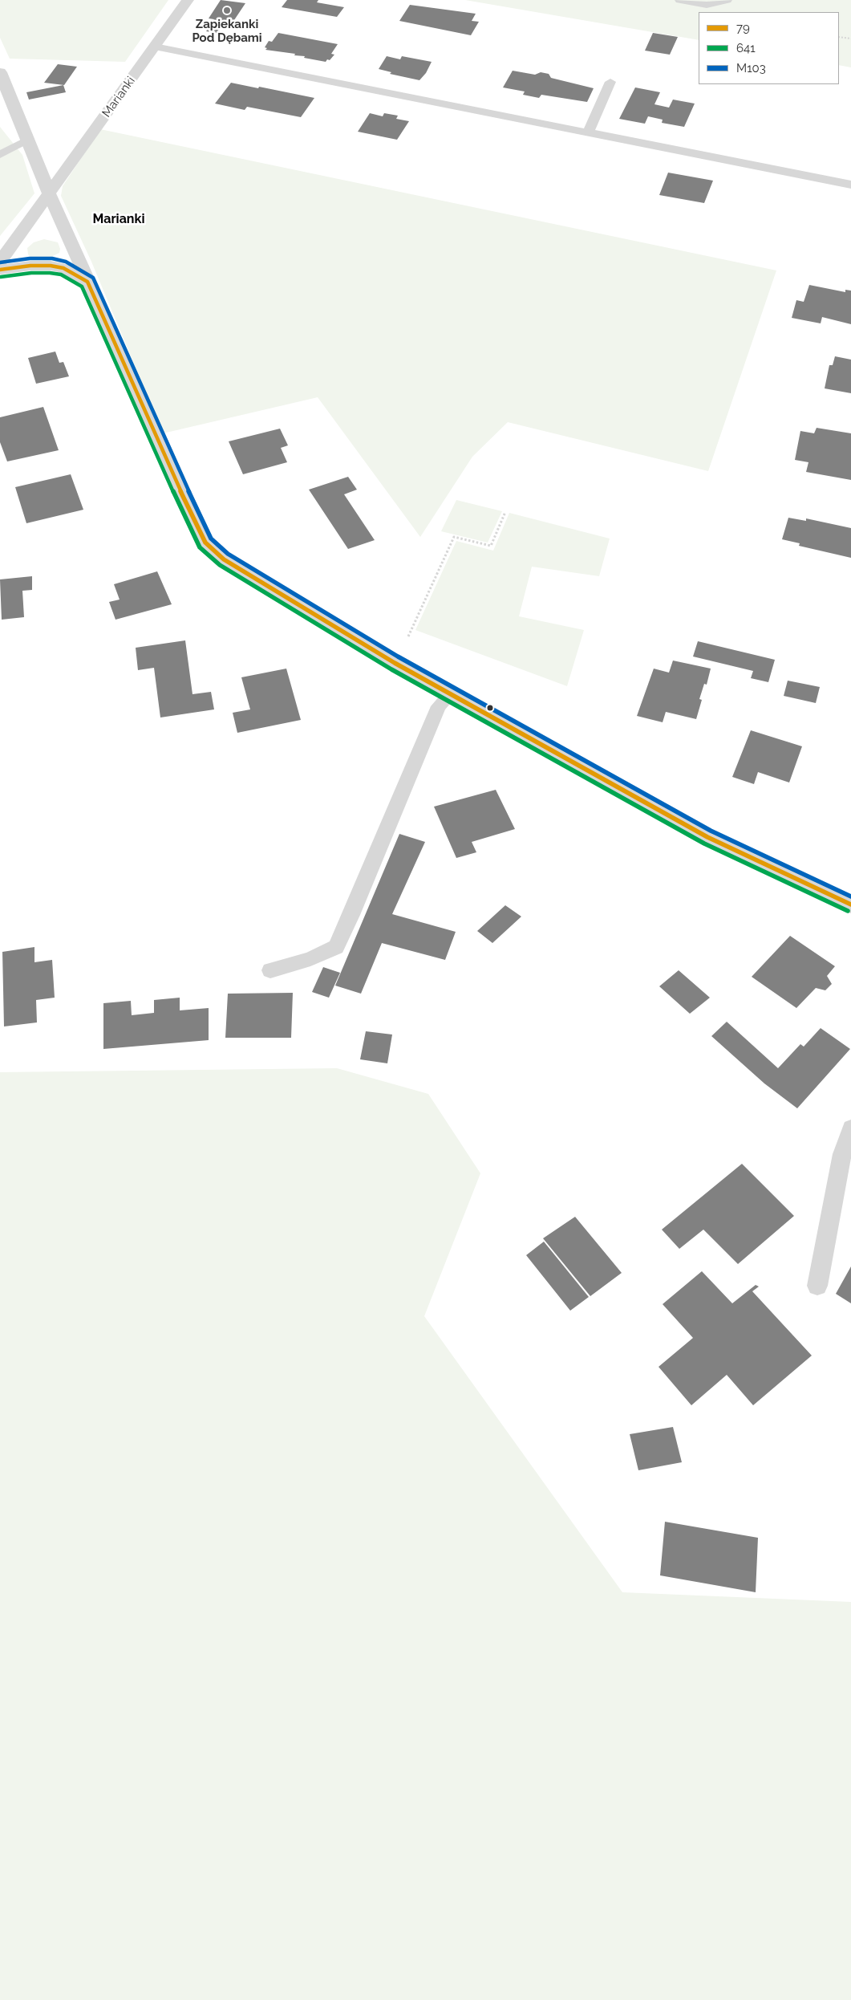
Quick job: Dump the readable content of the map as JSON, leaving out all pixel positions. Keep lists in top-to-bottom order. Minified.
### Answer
{"streets":{"street":["Marianki"]},"districts":["Marianki"],"places":["Zapiekanki Pod Dębami"],"lines":["transit line M103","transit line 79","transit line 641"],"legend":["79","641","M103"]}
